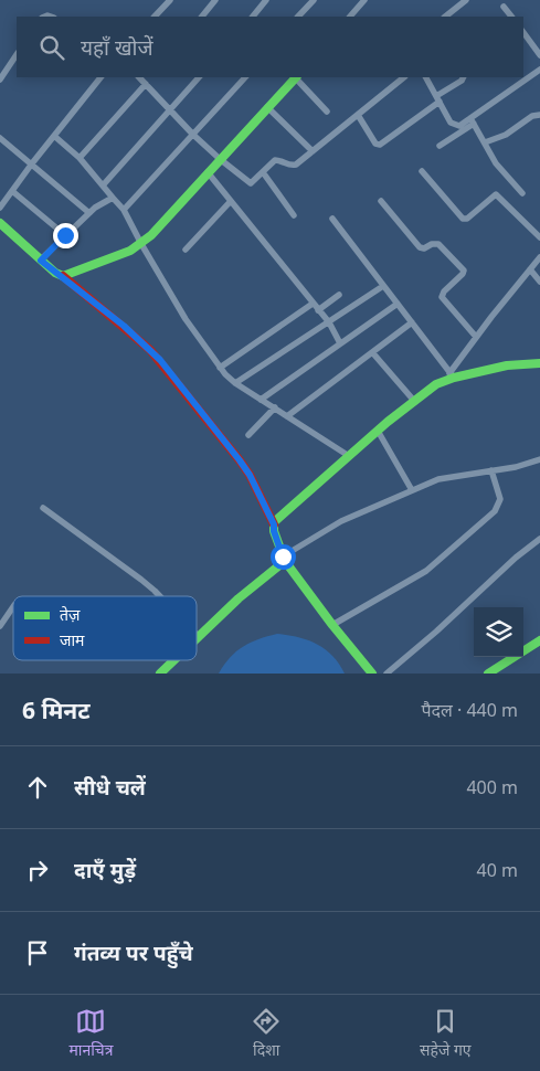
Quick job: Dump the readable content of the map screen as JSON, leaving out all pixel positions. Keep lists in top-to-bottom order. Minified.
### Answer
{"legend":["तेज़","जाम"],"page":{"search":"यहाँ खोजें","heading":["6 मिनट","पैदल · 440 m"],"list":[["सीधे चलें","400 m"],["दाएँ मुड़ें","40 m"],"गंतव्य पर पहुँचे"],"nav":["मानचित्र","दिशा","सहेजे गए"]}}
